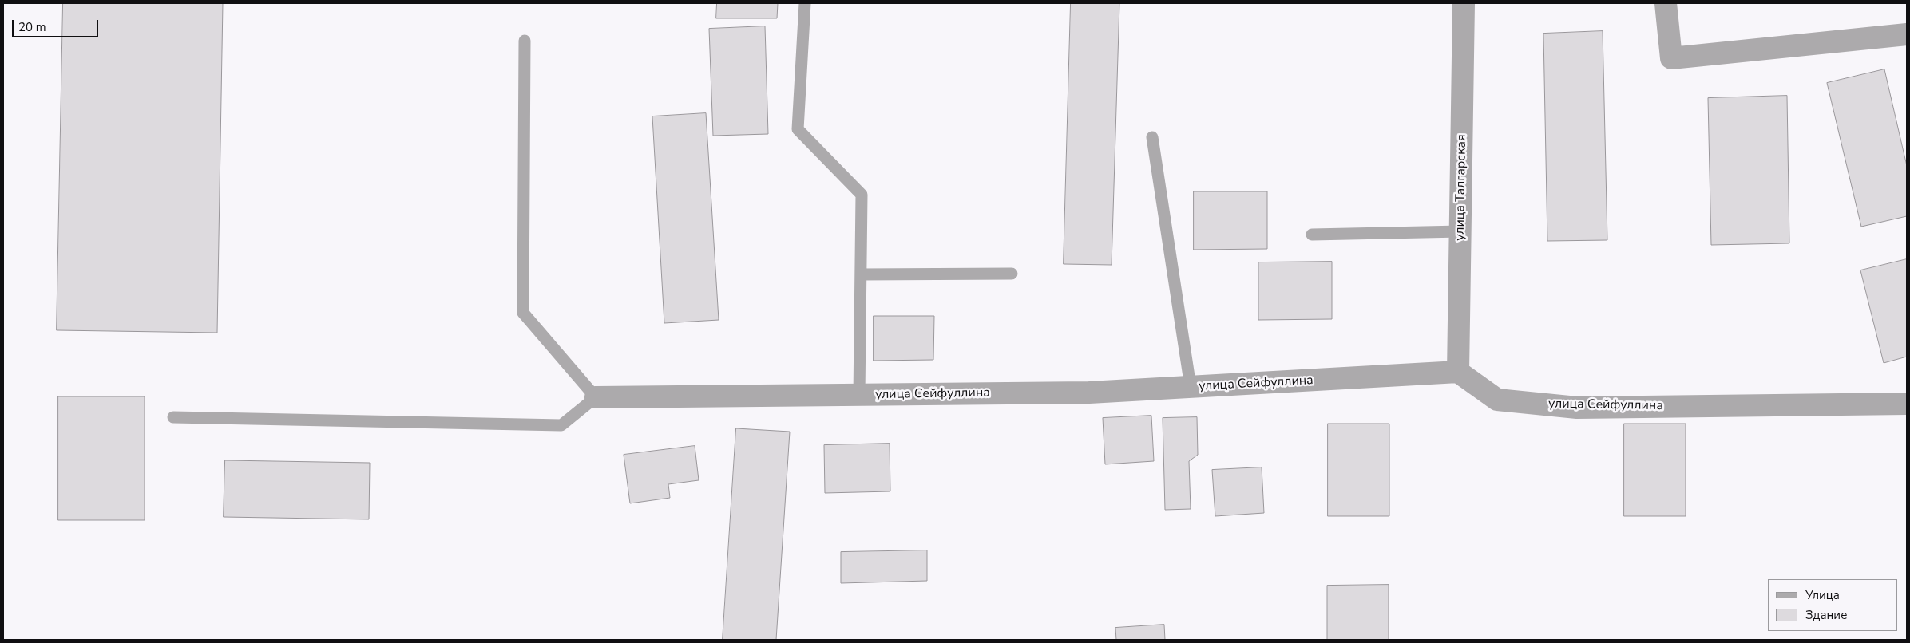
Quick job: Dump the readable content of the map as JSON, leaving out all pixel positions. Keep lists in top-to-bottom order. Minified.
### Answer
{"streets":{"street":["улица Талгарская","улица Сейфуллина"]},"crossings":[["улица Талгарская","улица Сейфуллина"]],"legend":["Улица","Здание"],"scale_bar":"20 m"}
